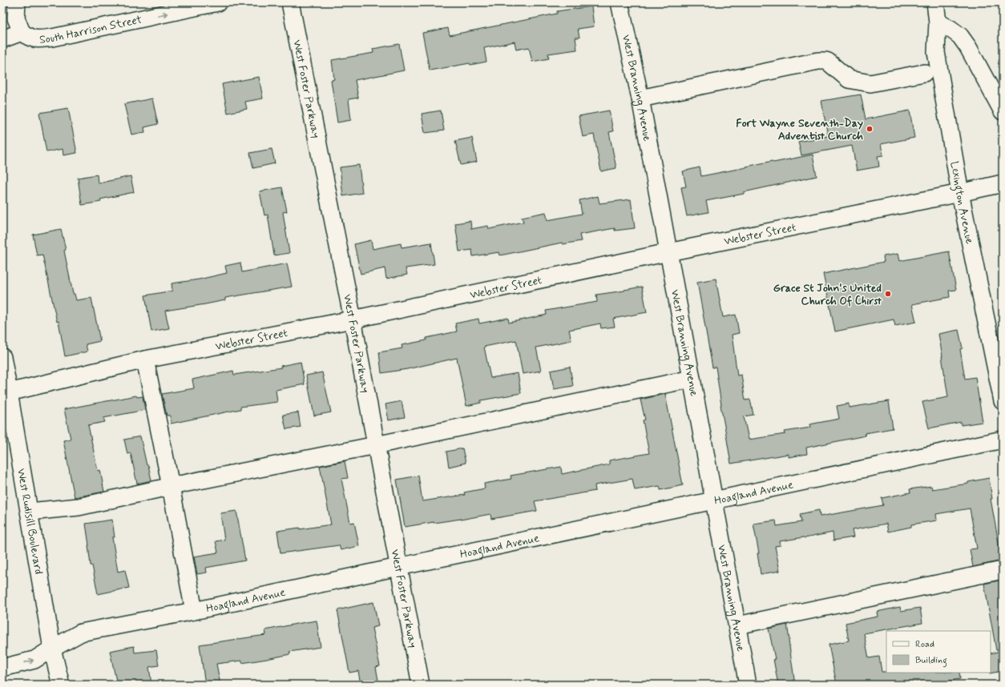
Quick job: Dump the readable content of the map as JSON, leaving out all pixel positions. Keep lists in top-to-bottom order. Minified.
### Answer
{"streets":{"street":["South Harrison Street","West Branning Avenue","West Foster Parkway","Lexington Avenue","Webster Street","Hoagland Avenue","West Rudisill Boulevard"]},"crossings":[["West Branning Avenue","Webster Street"],["West Branning Avenue","Hoagland Avenue"],["West Foster Parkway","Webster Street"],["West Foster Parkway","Hoagland Avenue"],["Lexington Avenue","Webster Street"],["Webster Street","West Rudisill Boulevard"],["Hoagland Avenue","West Rudisill Boulevard"]],"one_way":["South Harrison Street"],"places":["Fort Wayne Seventh-Day Adventist Church","Grace St John's United Church Of Chirst"],"legend":["Road","Building"]}
